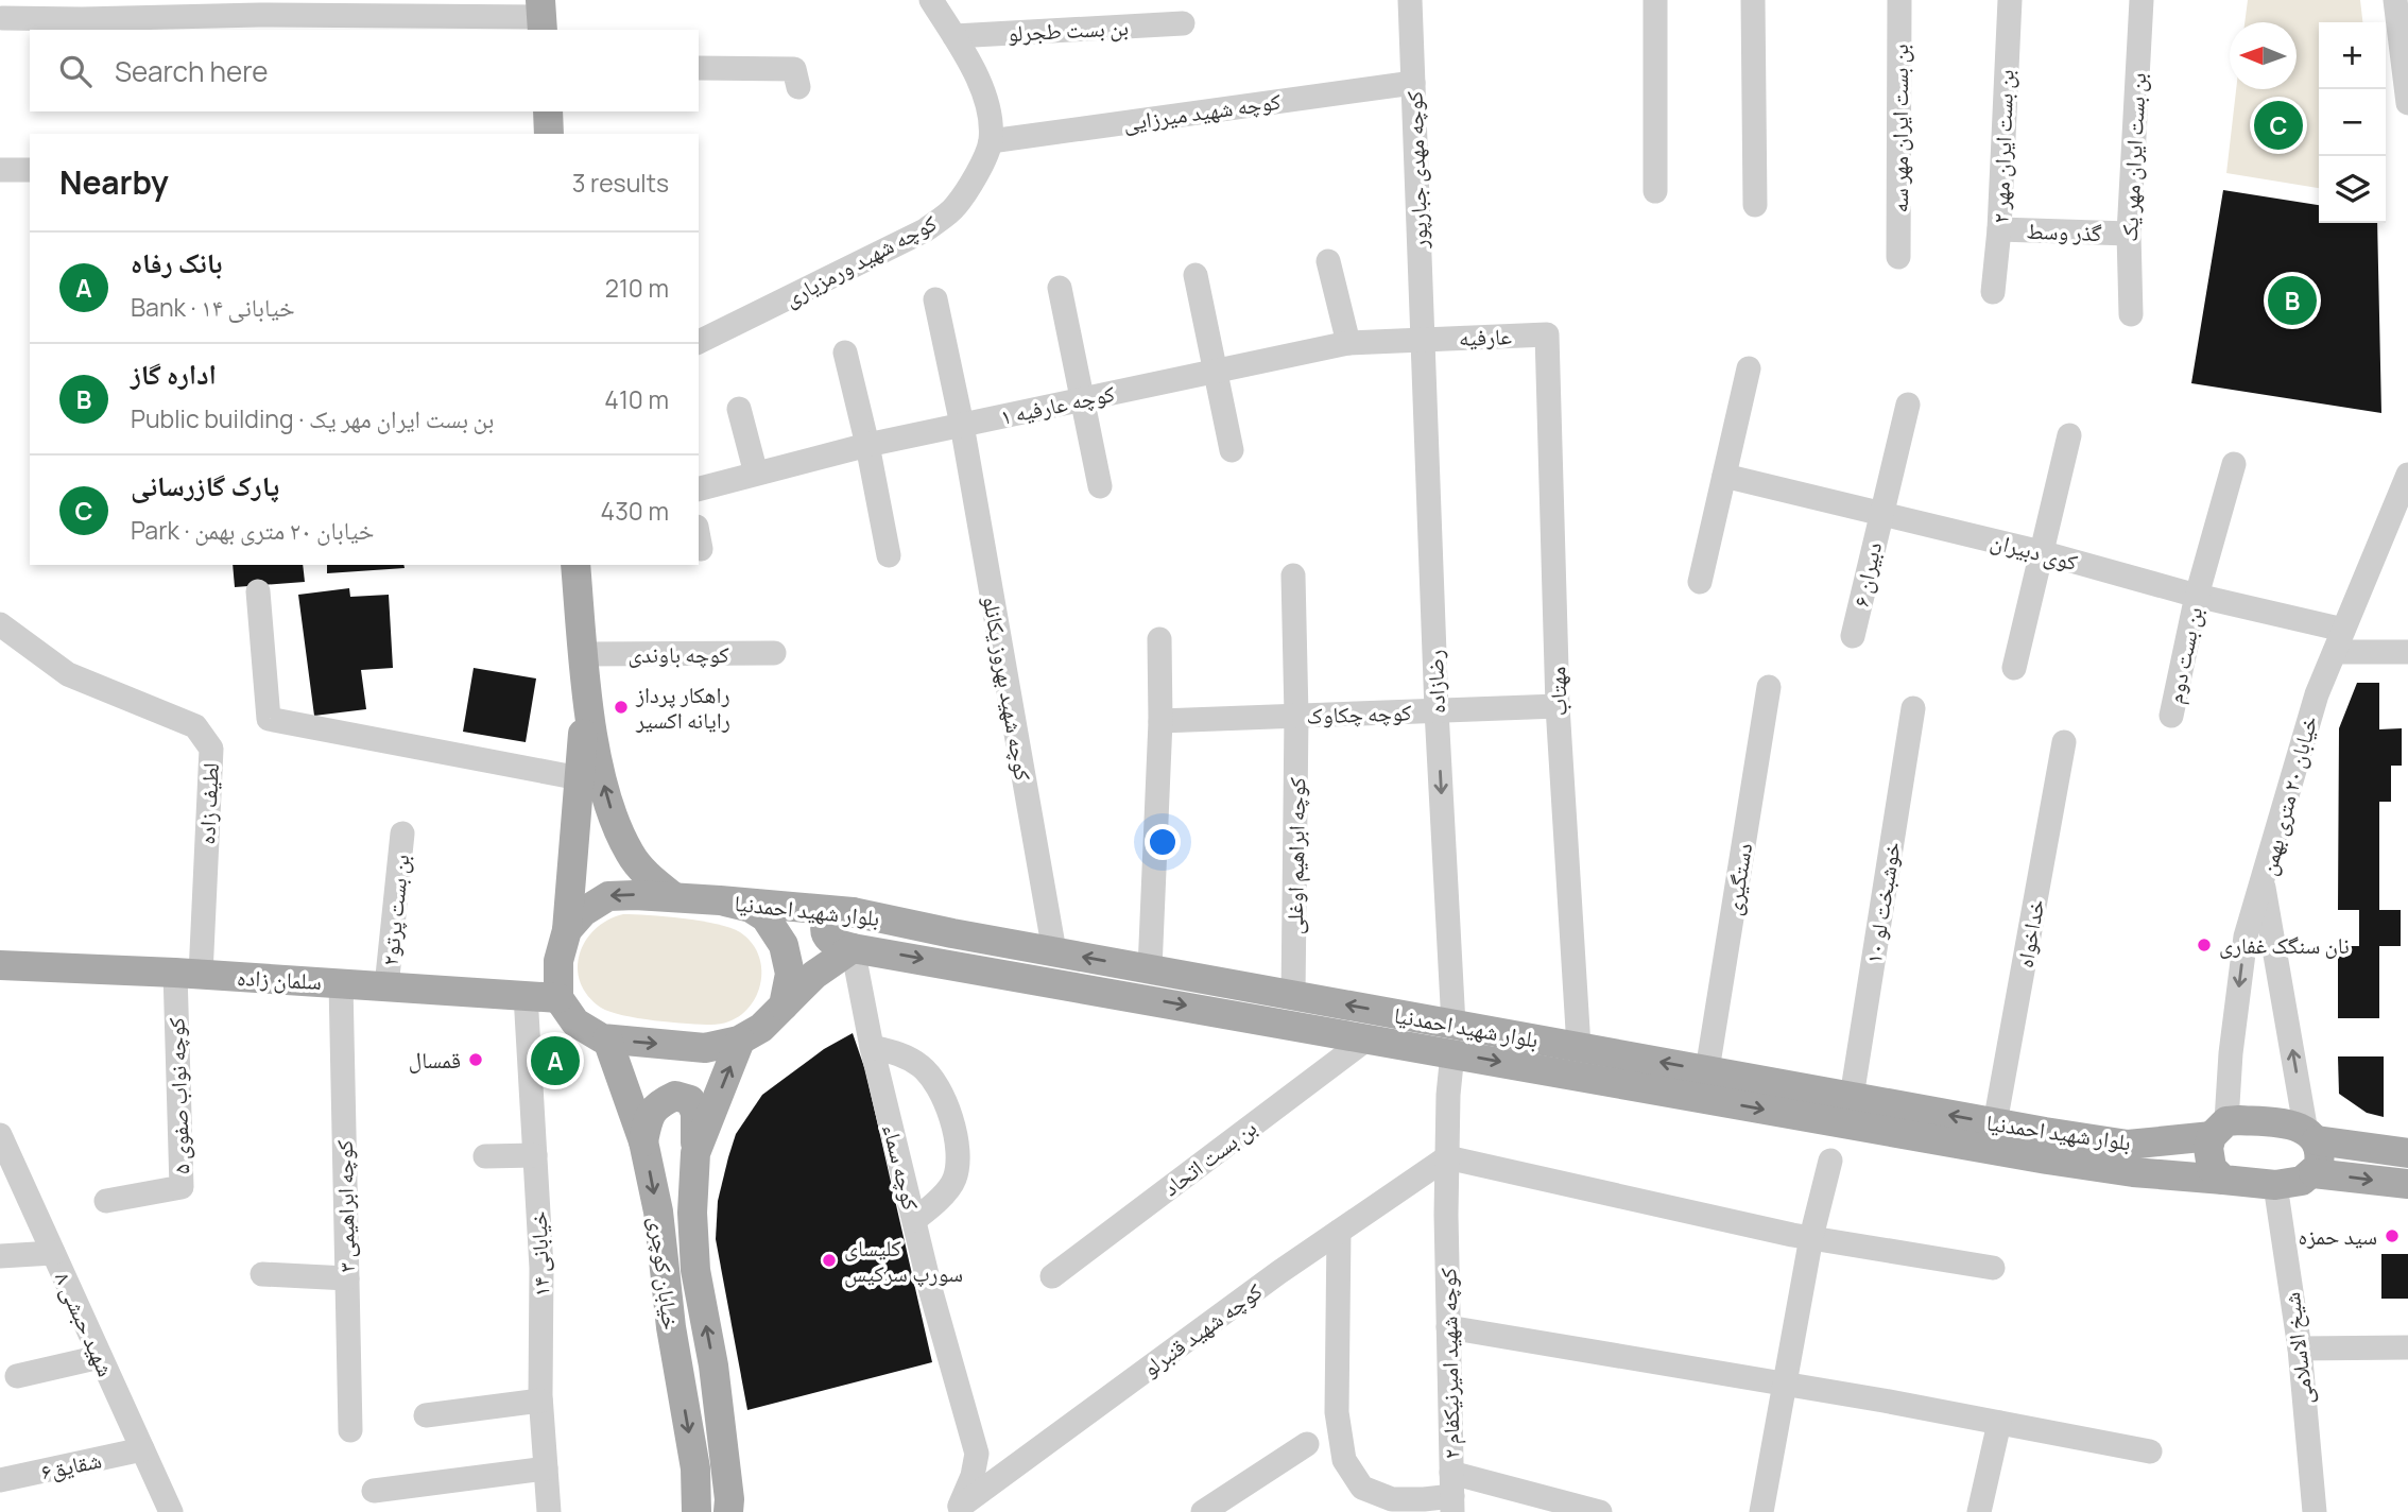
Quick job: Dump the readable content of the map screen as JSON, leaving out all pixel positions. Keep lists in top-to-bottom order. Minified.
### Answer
{"streets":{"main road":["بلوار شهید احمدنیا","سلمان زاده","خیابان کوچری"],"street":["بن بست طجرلو","کوچه شهید میرزایی","بن بست ایران مهر سه","۲ بن بست ایران مهر","بن بست ایران مهر یک","کوچه مهدی جبارپور","گذر وسط","کوچه شهید ورمزیاری","عارفیه","کوچه عارفیه ۱","کوی دبیران","دبیران ۶","کوچه باوندی","بن بست دوم","رضازاده","کوچه شهید بهروز یکانلو","مهتاب","کوچه چکاوک","خیابان ۲۰ متری بهمن","لطیف زاده","کوچه ابراهیم اوغلی","دستگیری","خوشبخت لو ۱۰","بن بست پرتو۲","خداخواه","کوچه نواب صفوی ۵","بن بست اتحاد","کوچه سماء","کوچه ابراهیمی ۳","خیابانی ۱۴","شهید حبشی ۸","کوچه شهید قنبرلو","شیخ الاسلامی","کوچه شهید امیرنیکفام ۲","شقایق۶"]},"crossings":[["کوچه شهید میرزایی","کوچه مهدی جبارپور"],["کوچه شهید میرزایی","کوچه شهید ورمزیاری"],["۲ بن بست ایران مهر","گذر وسط"],["بن بست ایران مهر یک","گذر وسط"],["کوچه مهدی جبارپور","عارفیه"],["کوچه مهدی جبارپور","کوچه عارفیه ۱"],["کوچه مهدی جبارپور","رضازاده"],["عارفیه","کوچه عارفیه ۱"],["عارفیه","رضازاده"],["عارفیه","مهتاب"],["کوچه عارفیه ۱","رضازاده"],["کوچه عارفیه ۱","کوچه شهید بهروز یکانلو"],["کوی دبیران","دبیران ۶"],["کوی دبیران","بن بست دوم"],["کوی دبیران","خیابان ۲۰ متری بهمن"],["رضازاده","کوچه چکاوک"],["رضازاده","بلوار شهید احمدنیا"],["رضازاده","کوچه شهید قنبرلو"],["رضازاده","کوچه شهید امیرنیکفام ۲"],["کوچه شهید بهروز یکانلو","بلوار شهید احمدنیا"],["مهتاب","کوچه چکاوک"],["مهتاب","بلوار شهید احمدنیا"],["کوچه چکاوک","کوچه ابراهیم اوغلی"],["خیابان ۲۰ متری بهمن","بلوار شهید احمدنیا"],["لطیف زاده","سلمان زاده"],["لطیف زاده","کوچه نواب صفوی ۵"],["کوچه ابراهیم اوغلی","بلوار شهید احمدنیا"],["دستگیری","بلوار شهید احمدنیا"],["خوشبخت لو ۱۰","بلوار شهید احمدنیا"],["بن بست پرتو۲","سلمان زاده"],["بلوار شهید احمدنیا","خداخواه"],["بلوار شهید احمدنیا","سلمان زاده"],["بلوار شهید احمدنیا","بن بست اتحاد"],["بلوار شهید احمدنیا","کوچه سماء"],["بلوار شهید احمدنیا","خیابان کوچری"],["بلوار شهید احمدنیا","شیخ الاسلامی"],["سلمان زاده","کوچه نواب صفوی ۵"],["سلمان زاده","کوچه ابراهیمی ۳"],["سلمان زاده","خیابانی ۱۴"],["سلمان زاده","خیابان کوچری"],["کوچه سماء","کوچه شهید قنبرلو"],["شهید حبشی ۸","شقایق۶"],["کوچه شهید قنبرلو","کوچه شهید امیرنیکفام ۲"]],"one_way":["رضازاده"],"places":["راهکار پرداز رایانه اکسیر","نان سنگک غفاری","قمسال","سید حمزه","کلیسای سورپ سرکیس"],"north":"left","page":{"map_buttons":["+","−"],"search":"Search here","pins":["C","B","A"],"heading":["Nearby","3 results"],"list":[{"mark":"A","name":"بانک رفاه","note":"Bank · خیابانی ۱۴","value":"210 m"},{"mark":"B","name":"اداره گاز","note":"Public building · بن بست ایران مهر یک","value":"410 m"},{"mark":"C","name":"پارک گازرسانی","note":"Park · خیابان ۲۰ متری بهمن","value":"430 m"}]}}
